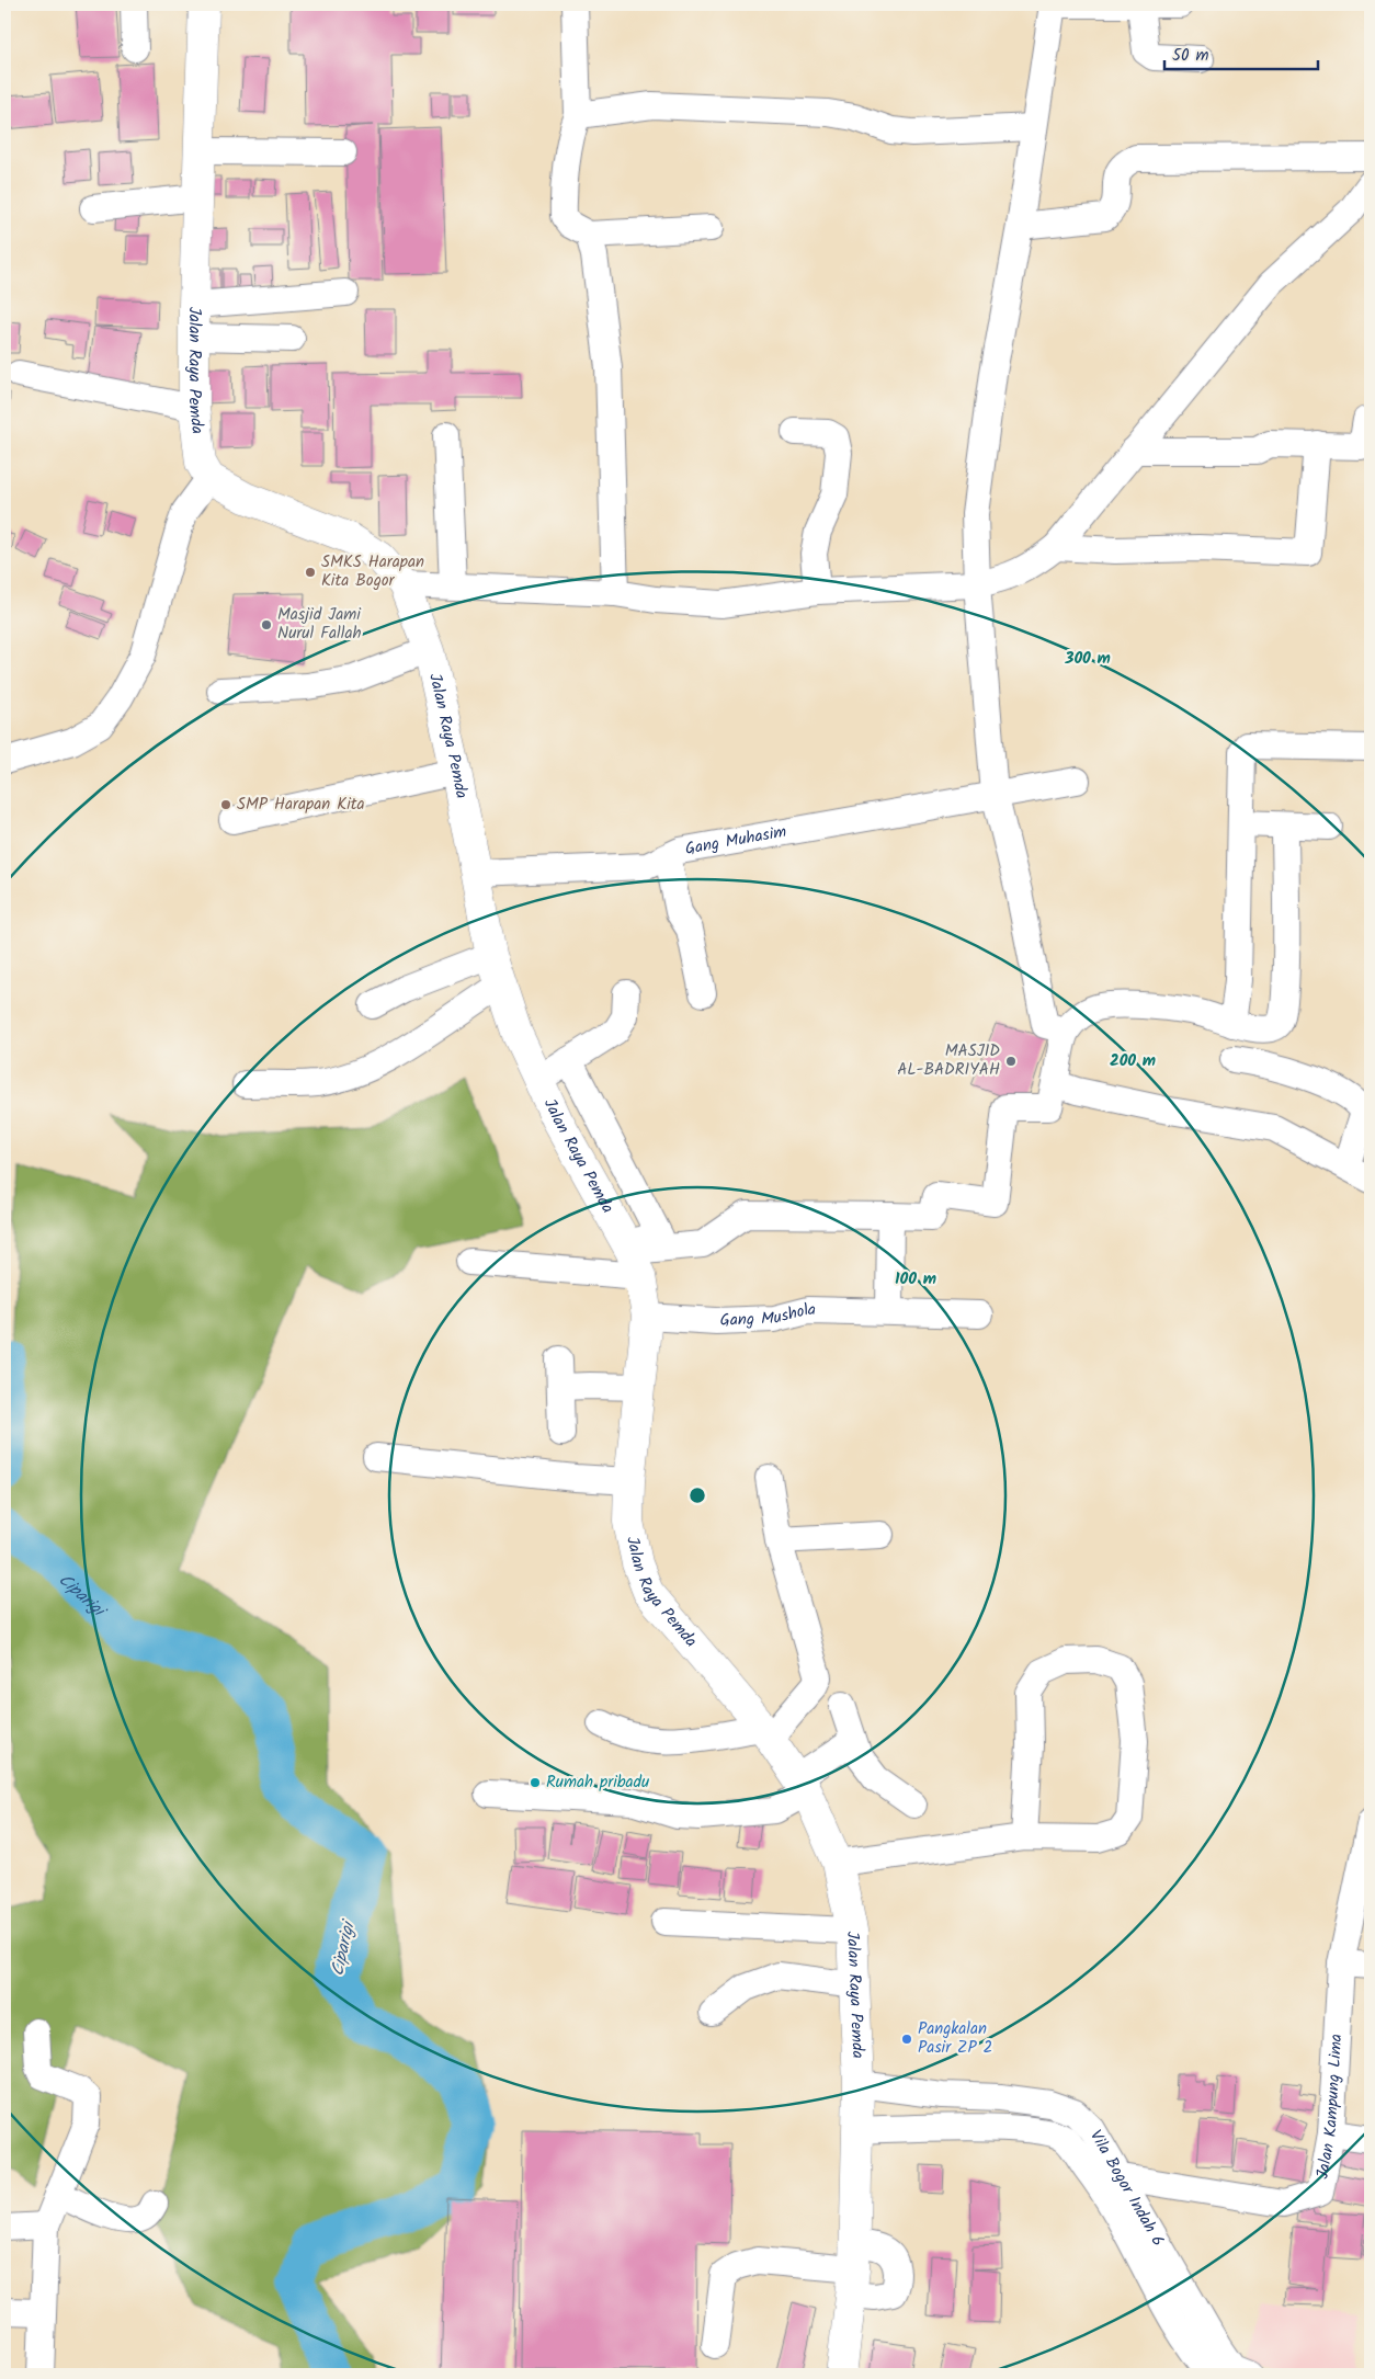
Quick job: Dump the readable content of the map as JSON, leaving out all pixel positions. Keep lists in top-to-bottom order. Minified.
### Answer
{"streets":{"main road":["Jalan Raya Pemda"],"street":["Gang Muhasim","Gang Mushola","Jalan Kampung Lima","Vila Bogor Indah 6"]},"crossings":[["Jalan Raya Pemda","Gang Muhasim"],["Jalan Raya Pemda","Gang Mushola"],["Jalan Raya Pemda","Vila Bogor Indah 6"],["Jalan Kampung Lima","Vila Bogor Indah 6"]],"water":["Ciparigi"],"places":["SMKS Harapan Kita Bogor","Masjid Jami Nurul Fallah","SMP Harapan Kita","MASJID AL-BADRIYAH","Rumah pribadu","Pangkalan Pasir ZP 2"],"scale_bar":"50 m","rings":["300 m","200 m","100 m"]}
